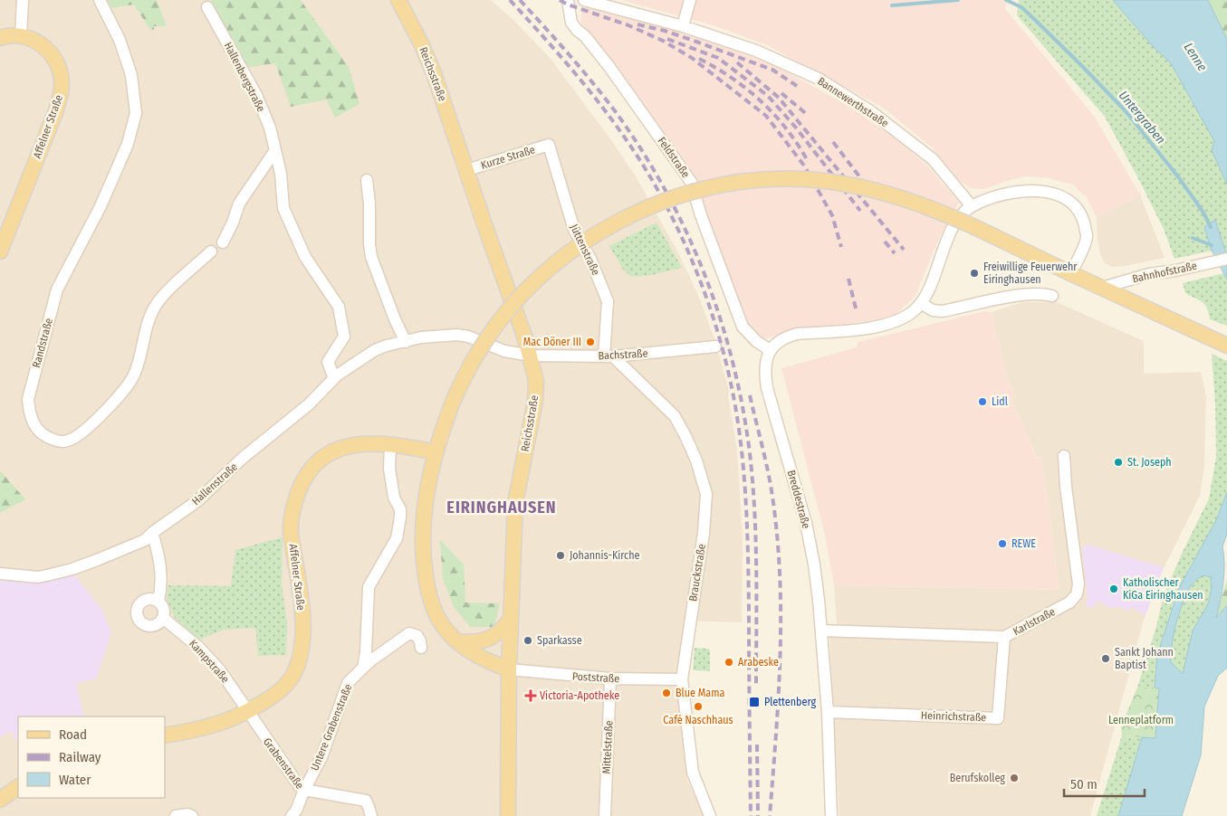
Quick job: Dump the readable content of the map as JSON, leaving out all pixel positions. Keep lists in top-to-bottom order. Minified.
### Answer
{"streets":{"main road":["Reichsstraße","Affelner Straße"],"street":["Hallenbergstraße","Bannewerthstraße","Kurze Straße","Feldstraße","Jüttenstraße","Bahnhofstraße","Randstraße","Bachstraße","Hallenstraße","Breddestraße","Brauckstraße","Karlstraße","Kampstraße","Poststraße","Heinrichstraße","Untere Grabenstraße","Mittelstraße","Grabenstraße"]},"crossings":[["Reichsstraße","Kurze Straße"],["Reichsstraße","Bachstraße"],["Reichsstraße","Hallenstraße"],["Reichsstraße","Poststraße"],["Hallenbergstraße","Hallenstraße"],["Affelner Straße","Kampstraße"],["Affelner Straße","Grabenstraße"],["Kurze Straße","Jüttenstraße"],["Feldstraße","Breddestraße"],["Jüttenstraße","Bachstraße"],["Jüttenstraße","Brauckstraße"],["Bachstraße","Hallenstraße"],["Bachstraße","Brauckstraße"],["Breddestraße","Karlstraße"],["Breddestraße","Heinrichstraße"],["Brauckstraße","Poststraße"],["Karlstraße","Heinrichstraße"],["Kampstraße","Grabenstraße"],["Poststraße","Mittelstraße"],["Untere Grabenstraße","Grabenstraße"]],"districts":["EIRINGHAUSEN"],"water":["Lenne","Untergraben"],"parks":["Lenneplatform"],"places":{"other":["Freiwillige Feuerwehr Eiringhausen","Mac Döner III","Lidl","St. Joseph","REWE","Johannis-Kirche","Katholischer KiGa Eiringhausen","Sparkasse","Sankt Johann Baptist","Arabeske","Blue Mama","Café Naschhaus","Berufskolleg"],"health":["Victoria-Apotheke"],"transit":["Plettenberg"]},"legend":["Road","Railway","Water"],"scale_bar":"50 m"}
